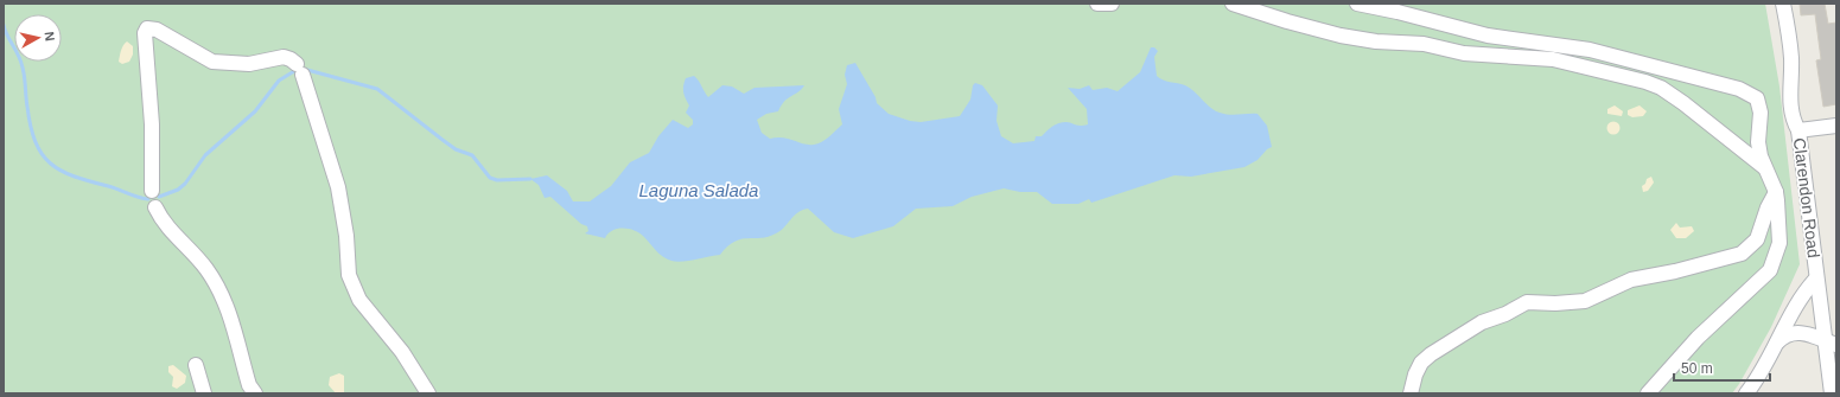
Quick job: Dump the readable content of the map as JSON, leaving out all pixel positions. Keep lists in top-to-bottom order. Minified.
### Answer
{"streets":{"street":["Clarendon Road"]},"water":["Laguna Salada"],"scale_bar":"50 m","north":"right"}
